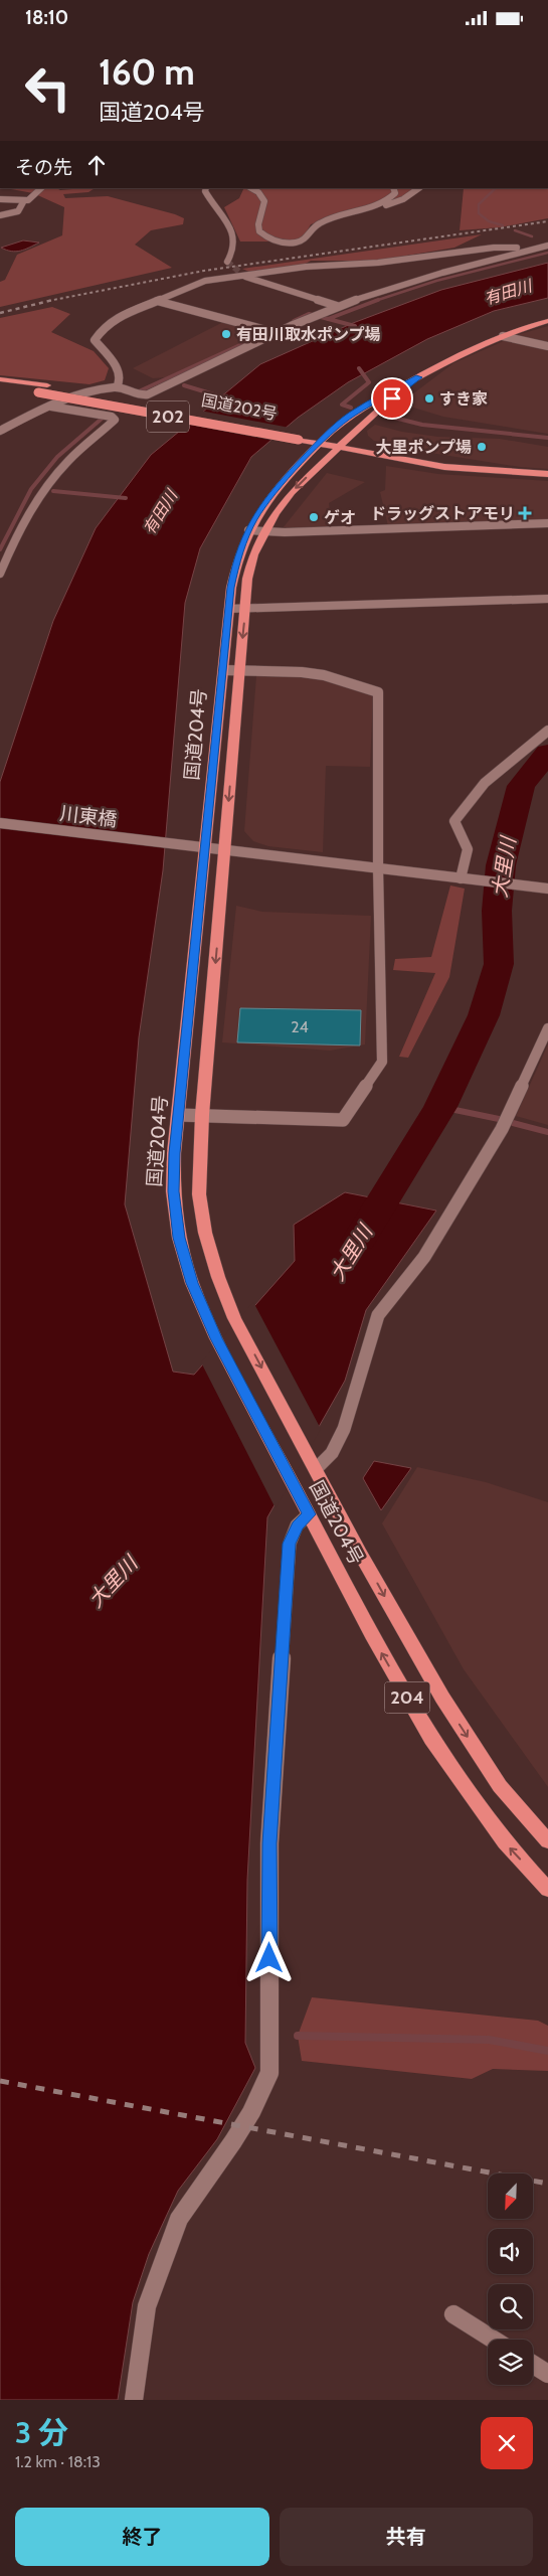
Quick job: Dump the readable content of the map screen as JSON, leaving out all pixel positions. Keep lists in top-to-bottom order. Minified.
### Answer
{"streets":{"highway":["国道202号","202","国道204号","204"],"street":["川東橋"]},"crossings":[["国道202号","国道204号"],["国道204号","川東橋"]],"water":["有田川","大里川"],"places":{"other":["有田川取水ポンプ場","すき家","大里ポンプ場","ゲオ"],"health":["ドラッグストアモリ"]},"house_numbers":["24"],"north":"bottom left","page":{"status":"18:10","turn":["160 m","国道204号"],"then":"その先","heading":["3 分","1.2 km · 18:13"],"buttons":["終了","共有"]}}
